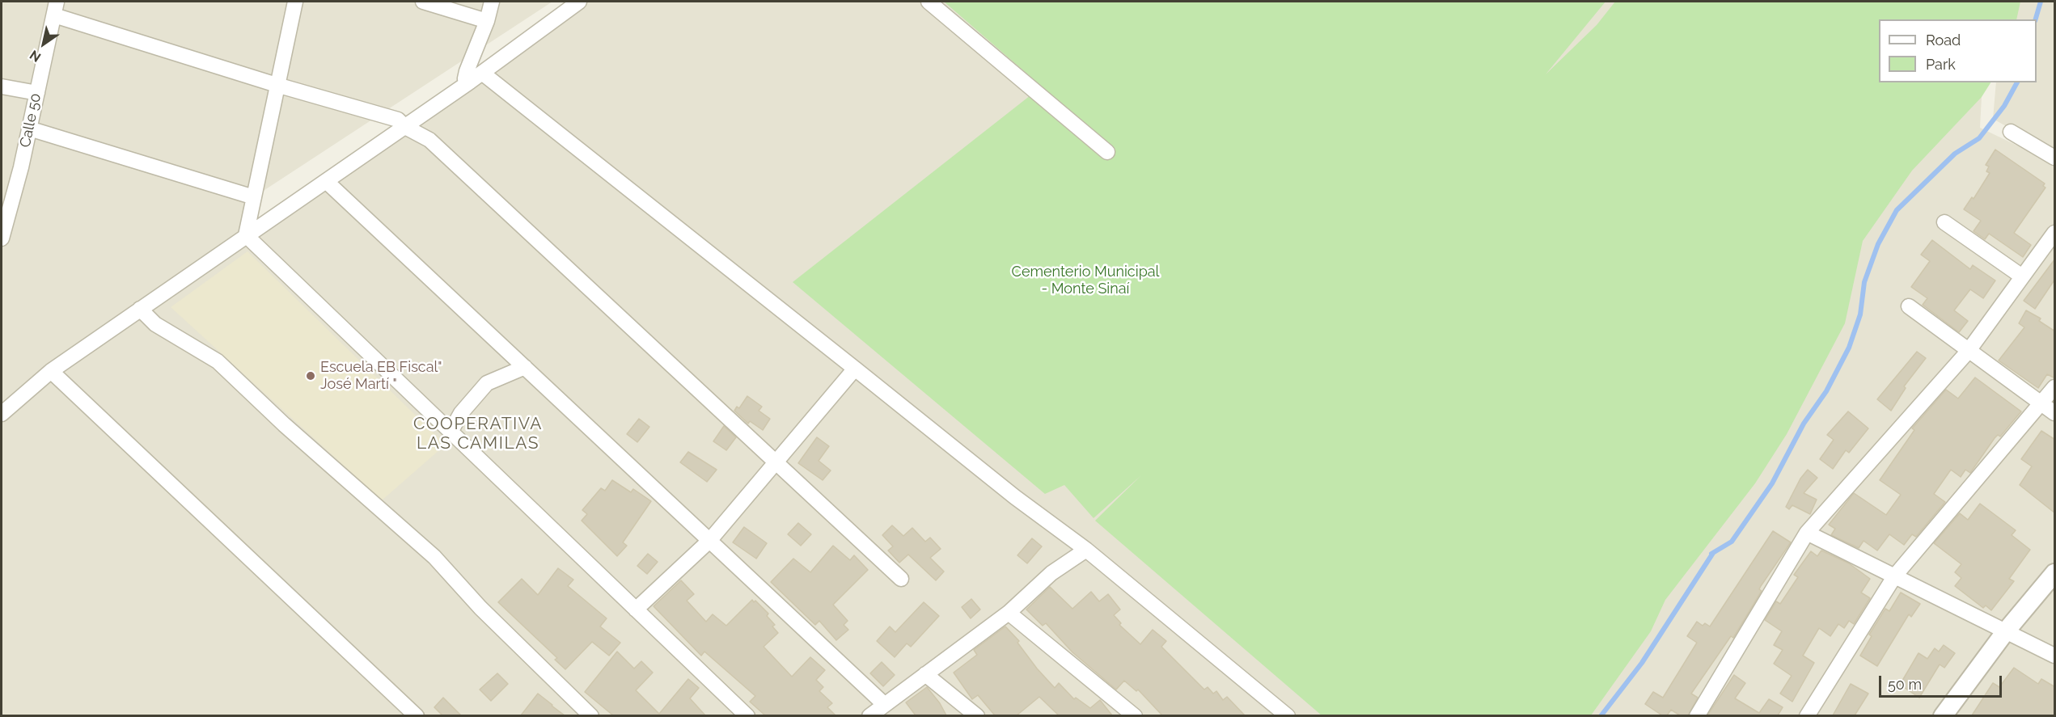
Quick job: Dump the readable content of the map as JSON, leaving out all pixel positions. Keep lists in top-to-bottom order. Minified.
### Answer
{"streets":{"street":["Calle 50"]},"districts":["COOPERATIVA LAS CAMILAS"],"parks":["Cementerio Municipal - Monte Sinaí"],"places":["Escuela EB Fiscal\" José Martí \""],"legend":["Road","Park"],"scale_bar":"50 m","north":"bottom left"}
